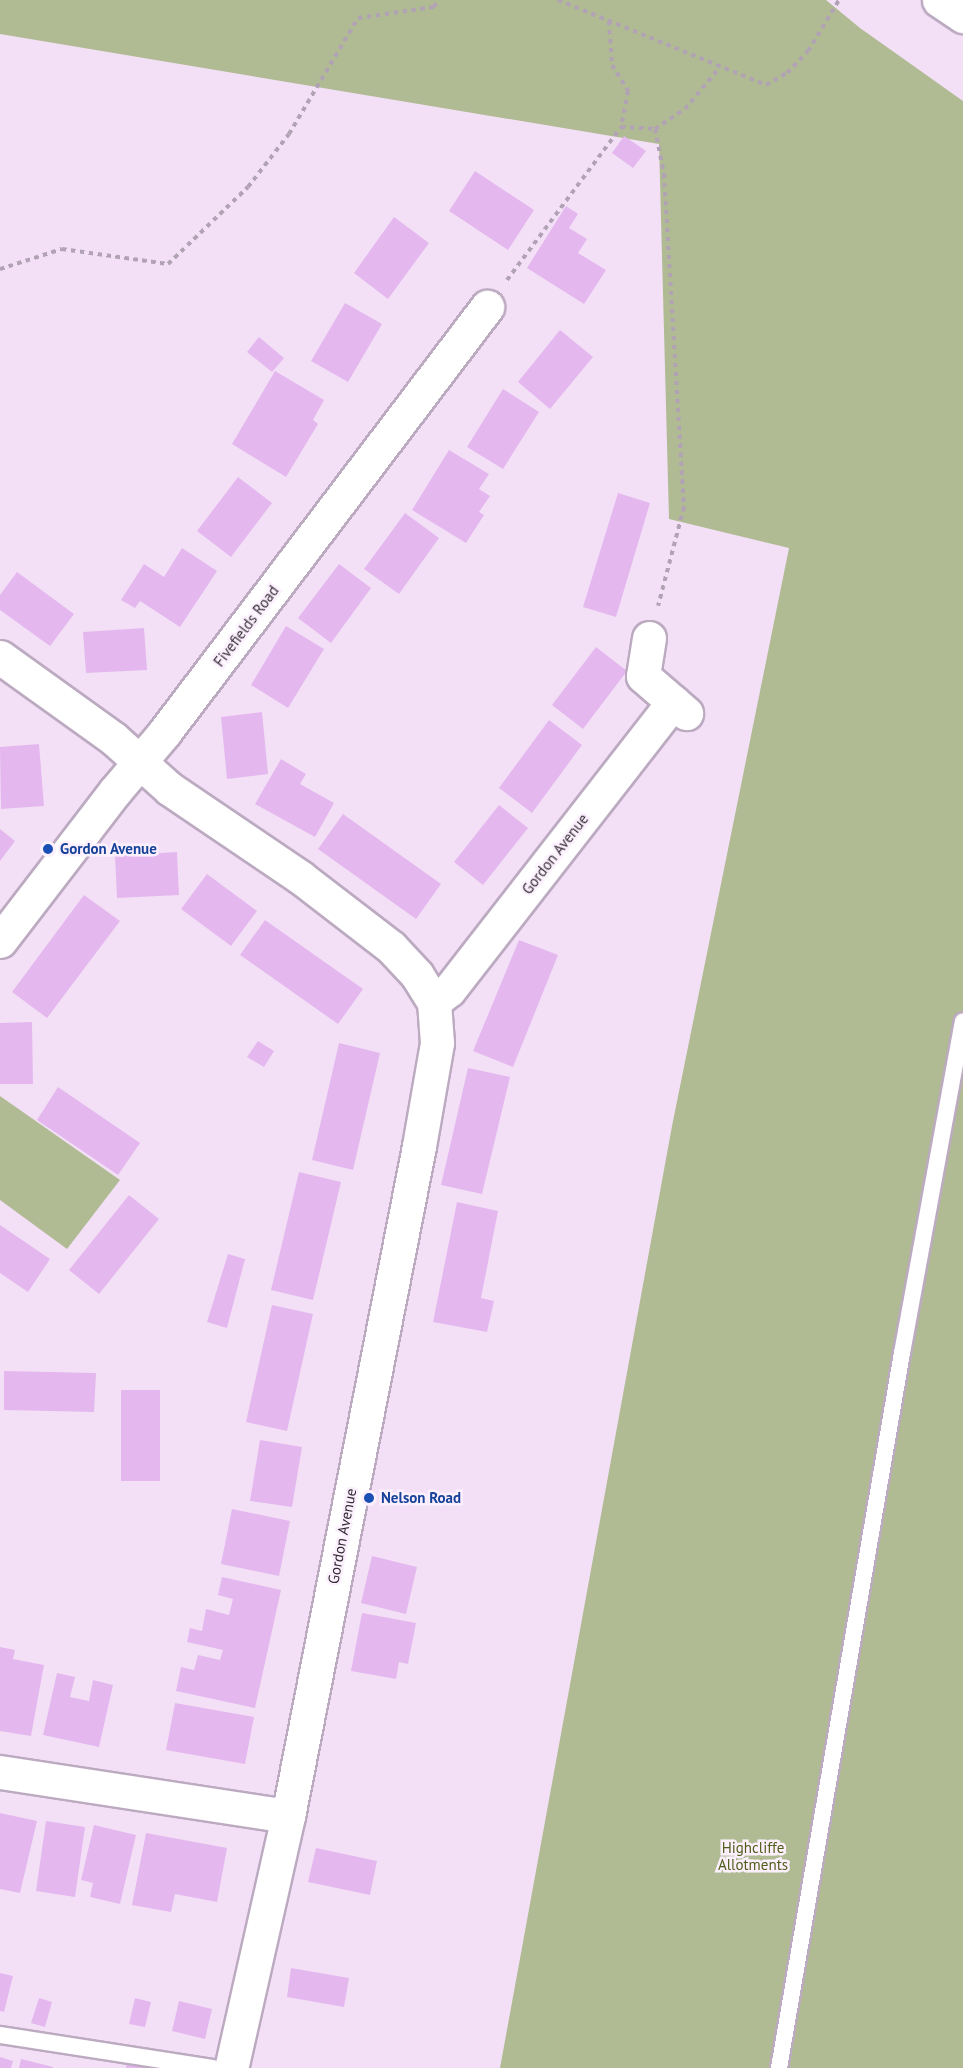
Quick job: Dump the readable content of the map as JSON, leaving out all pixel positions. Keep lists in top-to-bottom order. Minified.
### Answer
{"streets":{"main road":["Fivefields Road","Gordon Avenue"]},"crossings":[["Fivefields Road","Gordon Avenue"]],"parks":["Highcliffe Allotments"],"places":["Gordon Avenue","Nelson Road"]}
